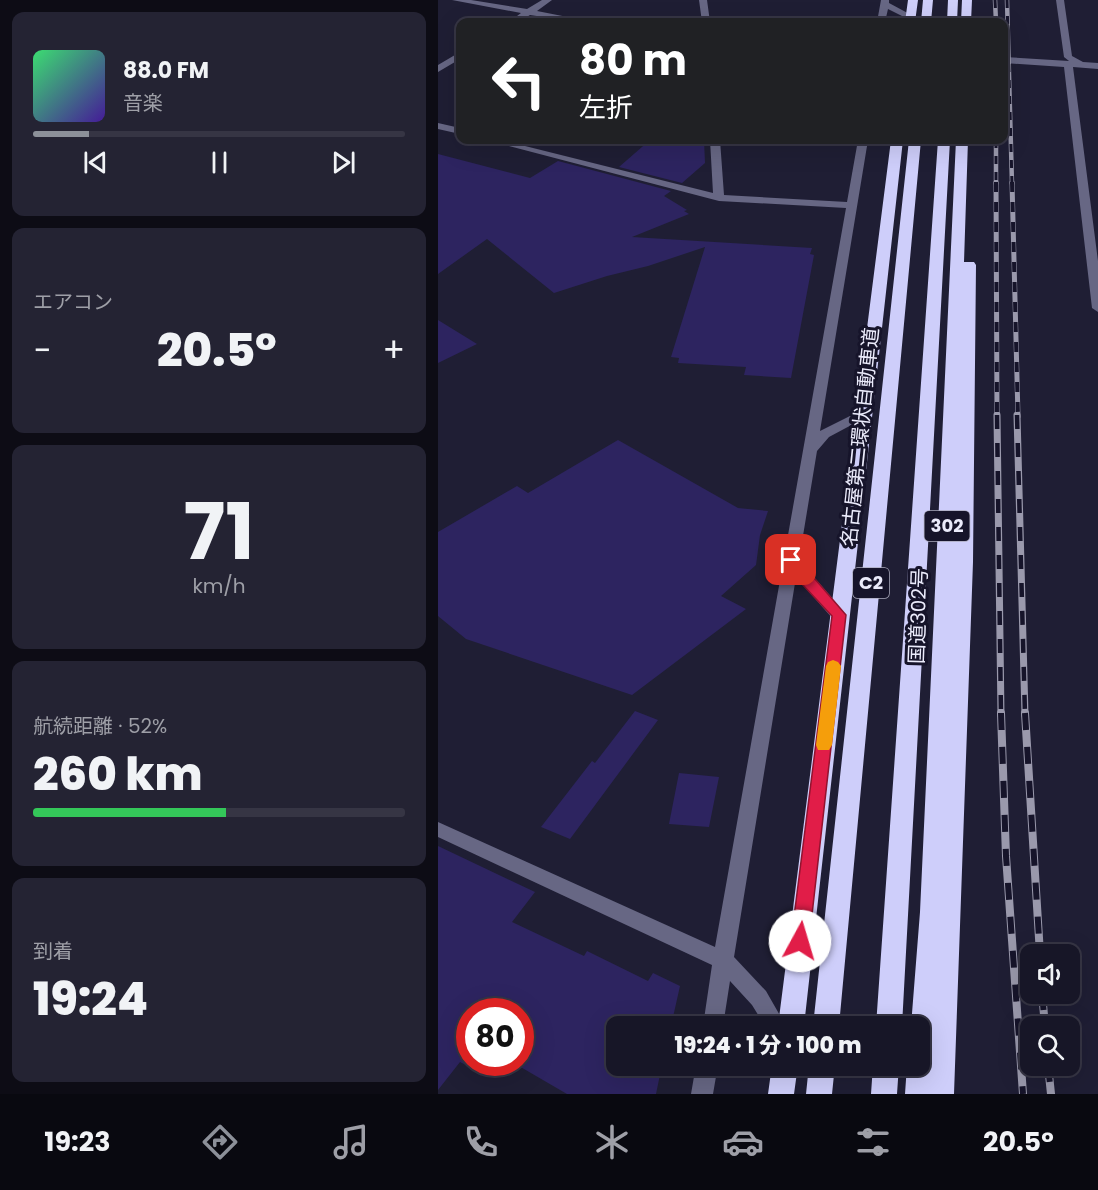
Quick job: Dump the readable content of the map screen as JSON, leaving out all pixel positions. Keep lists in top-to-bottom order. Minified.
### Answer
{"streets":{"highway":["名古屋第二環状自動車道","302","C2","国道302号"]},"page":{"turn":["80 m","左折"],"song":["88.0 FM","音楽"],"tile":["エアコン",["71","km/h"],["航続距離 · 52%","260 km"],["到着","19:24"]],"heat":["−","20.5°","+"],"limit":"80","trip":"19:24 · 1 分 · 100 m","tabs":["19:23","20.5°"]}}
